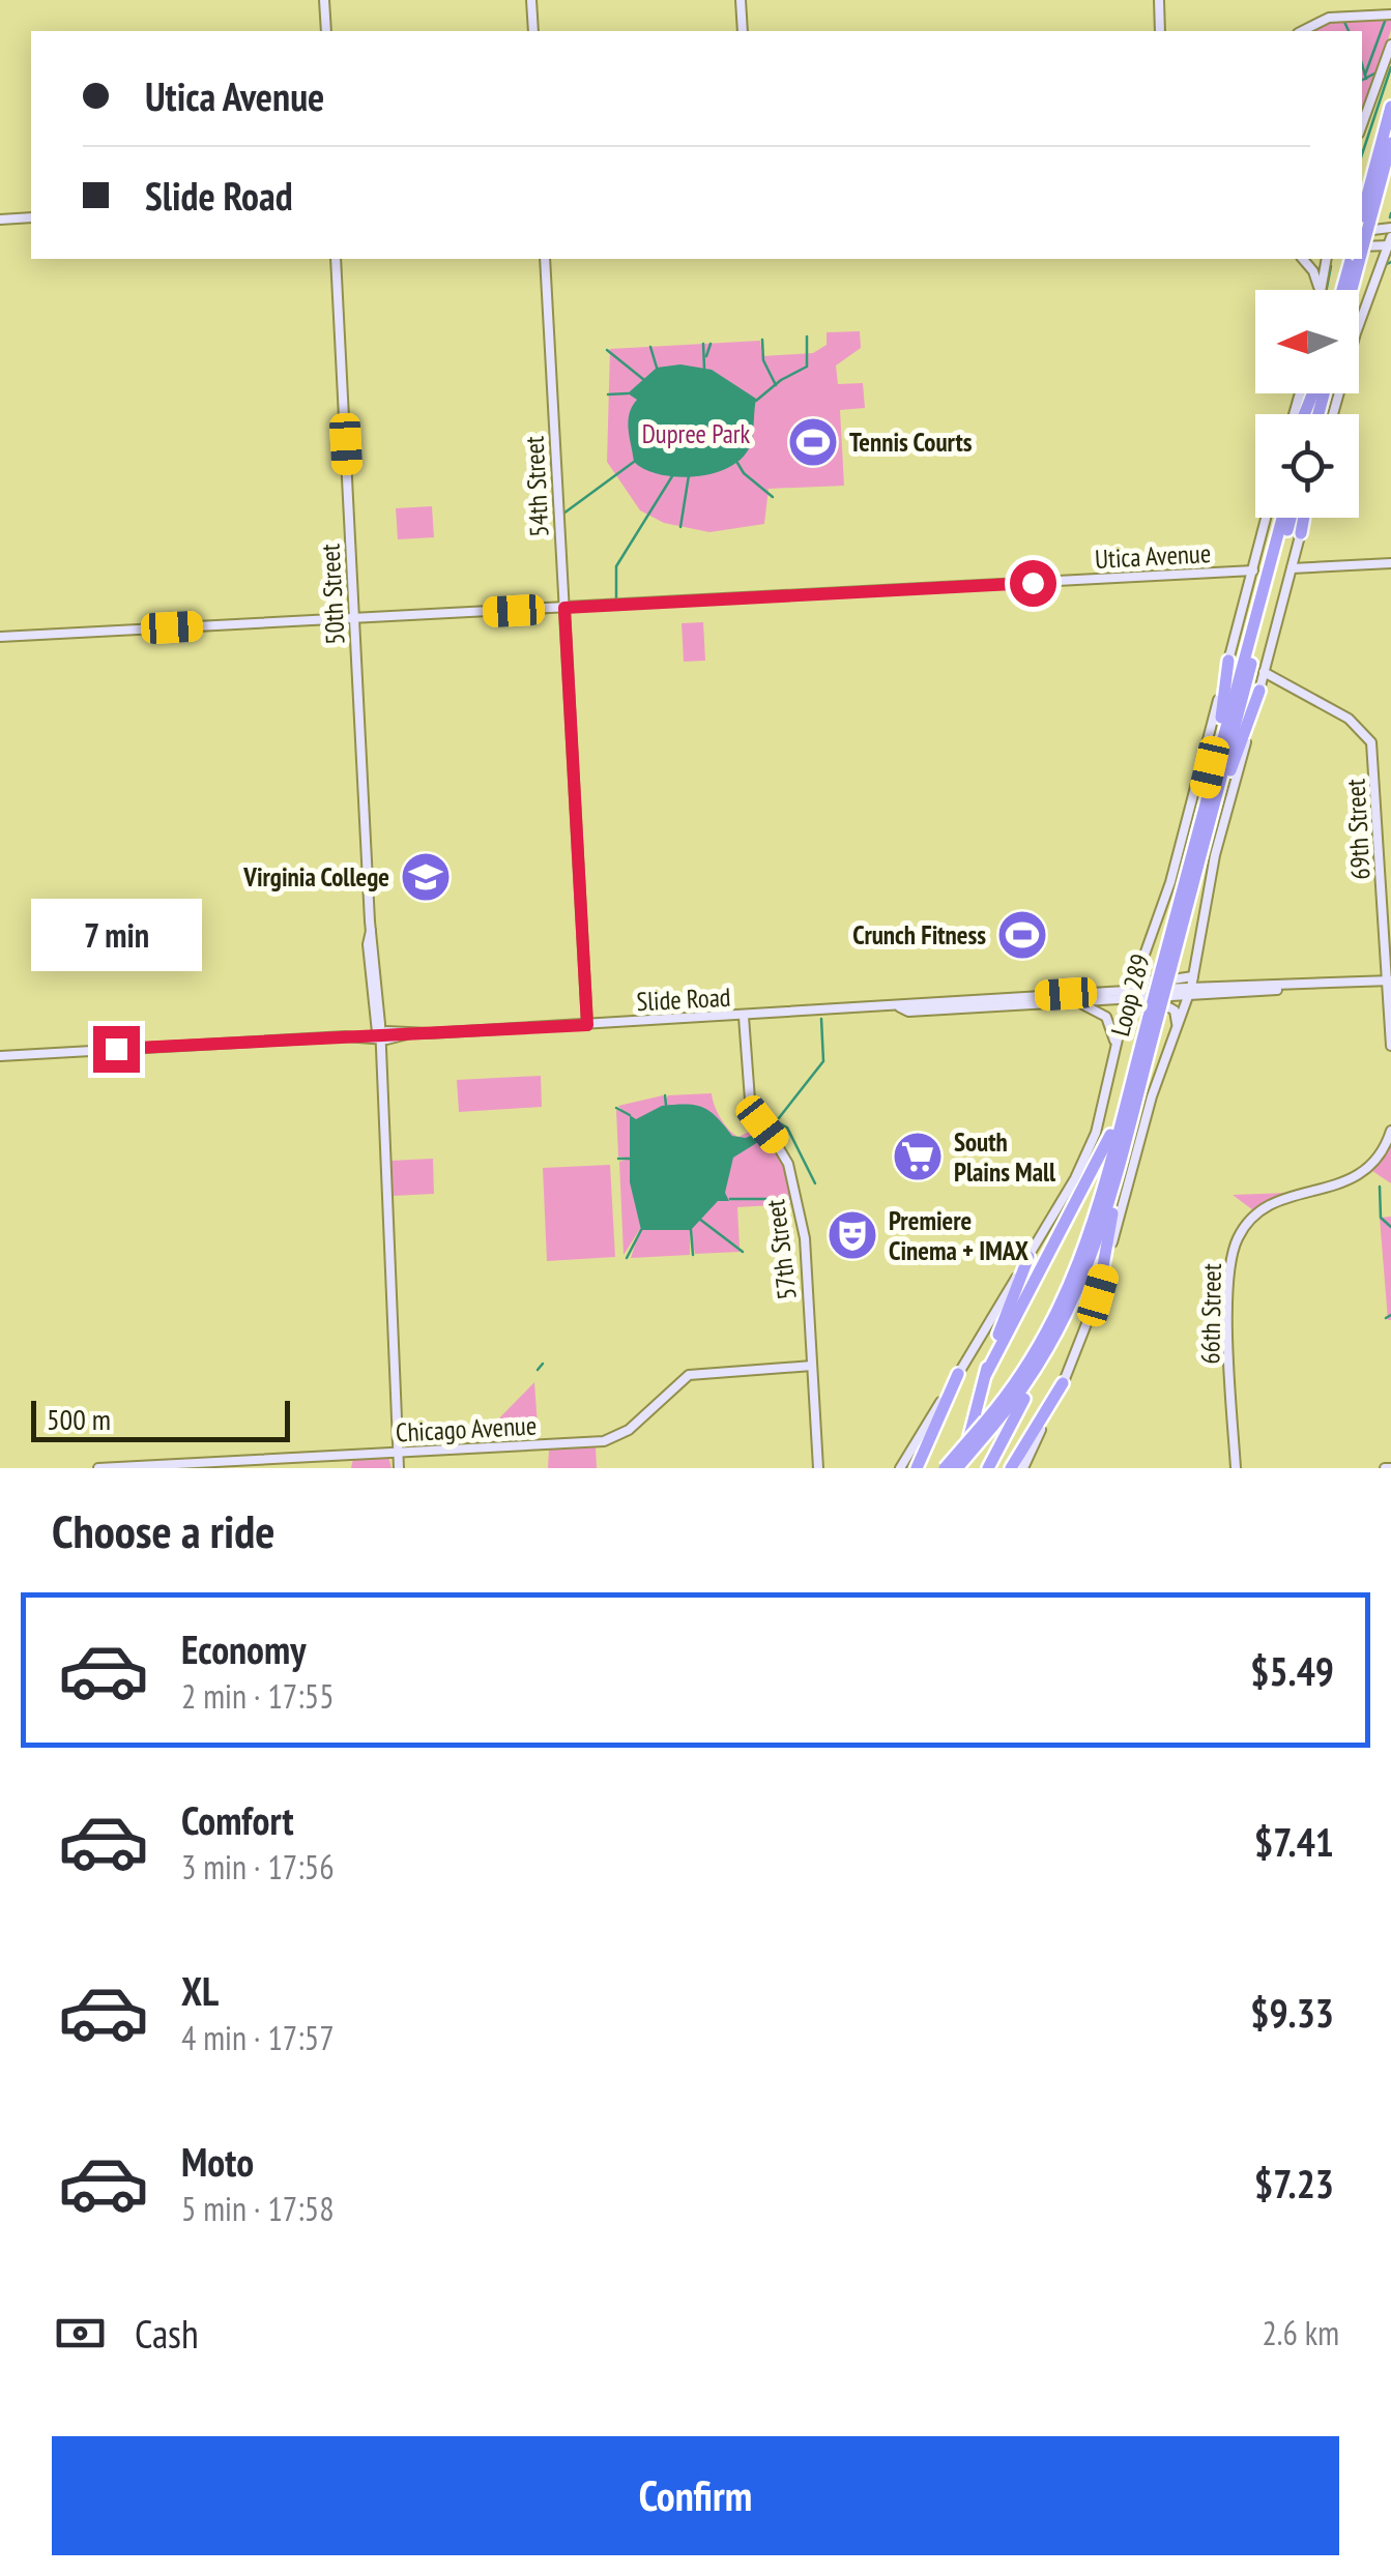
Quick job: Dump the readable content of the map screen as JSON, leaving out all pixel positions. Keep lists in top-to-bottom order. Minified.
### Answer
{"streets":{"highway":["Loop 289"],"main road":["54th Street","Utica Avenue","50th Street","69th Street","Slide Road","57th Street","66th Street","Chicago Avenue"]},"crossings":[["54th Street","Utica Avenue"],["54th Street","Slide Road"],["Utica Avenue","50th Street"],["50th Street","Slide Road"],["50th Street","Chicago Avenue"],["69th Street","Slide Road"],["Slide Road","57th Street"],["57th Street","Chicago Avenue"]],"parks":["Dupree Park"],"places":{"sports":["Tennis Courts","Crunch Fitness"],"school or university":["Virginia College"],"supermarket":["South Plains Mall"],"theatre":["Premiere Cinema + IMAX"]},"scale_bar":"500 m","north":"left","page":{"banner":["Utica Avenue","Slide Road"],"bubble":"7 min","scale":"500 m","heading":"Choose a ride","list":[{"name":"Economy","note":"2 min · 17:55","value":"$5.49"},{"name":"Comfort","note":"3 min · 17:56","value":"$7.41"},{"name":"XL","note":"4 min · 17:57","value":"$9.33"},{"name":"Moto","note":"5 min · 17:58","value":"$7.23"}],"pay":["Cash","2.6 km"],"buttons":"Confirm"}}
